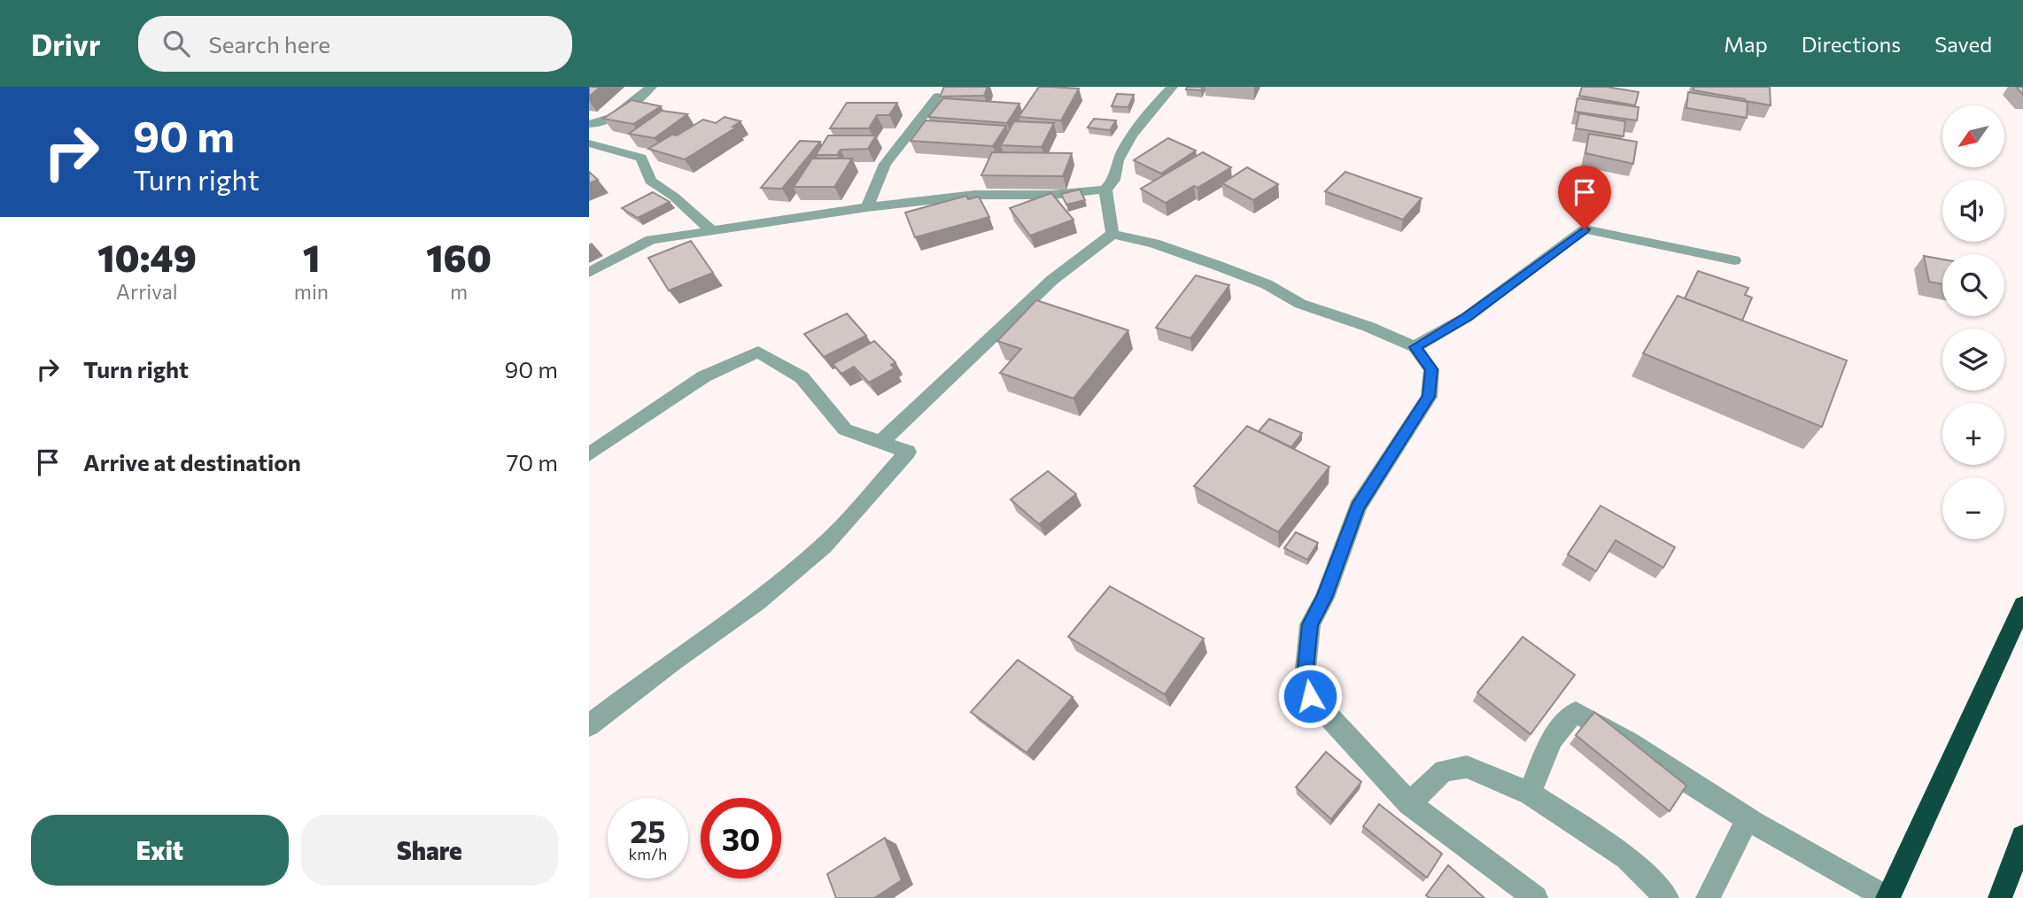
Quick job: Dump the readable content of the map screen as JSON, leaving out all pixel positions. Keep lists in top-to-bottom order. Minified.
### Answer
{"north":"bottom left","page":{"header":"Drivr","search":"Search here","nav":["Map","Directions","Saved"],"turn":["90 m","Turn right"],"map_buttons":["+","−"],"eta":["10:49","Arrival","1","min","160","m"],"list":[{"name":"Turn right","value":"90 m"},{"name":"Arrive at destination","value":"70 m"}],"speed":"25 km/h","limit":"30","buttons":["Exit","Share"]}}
